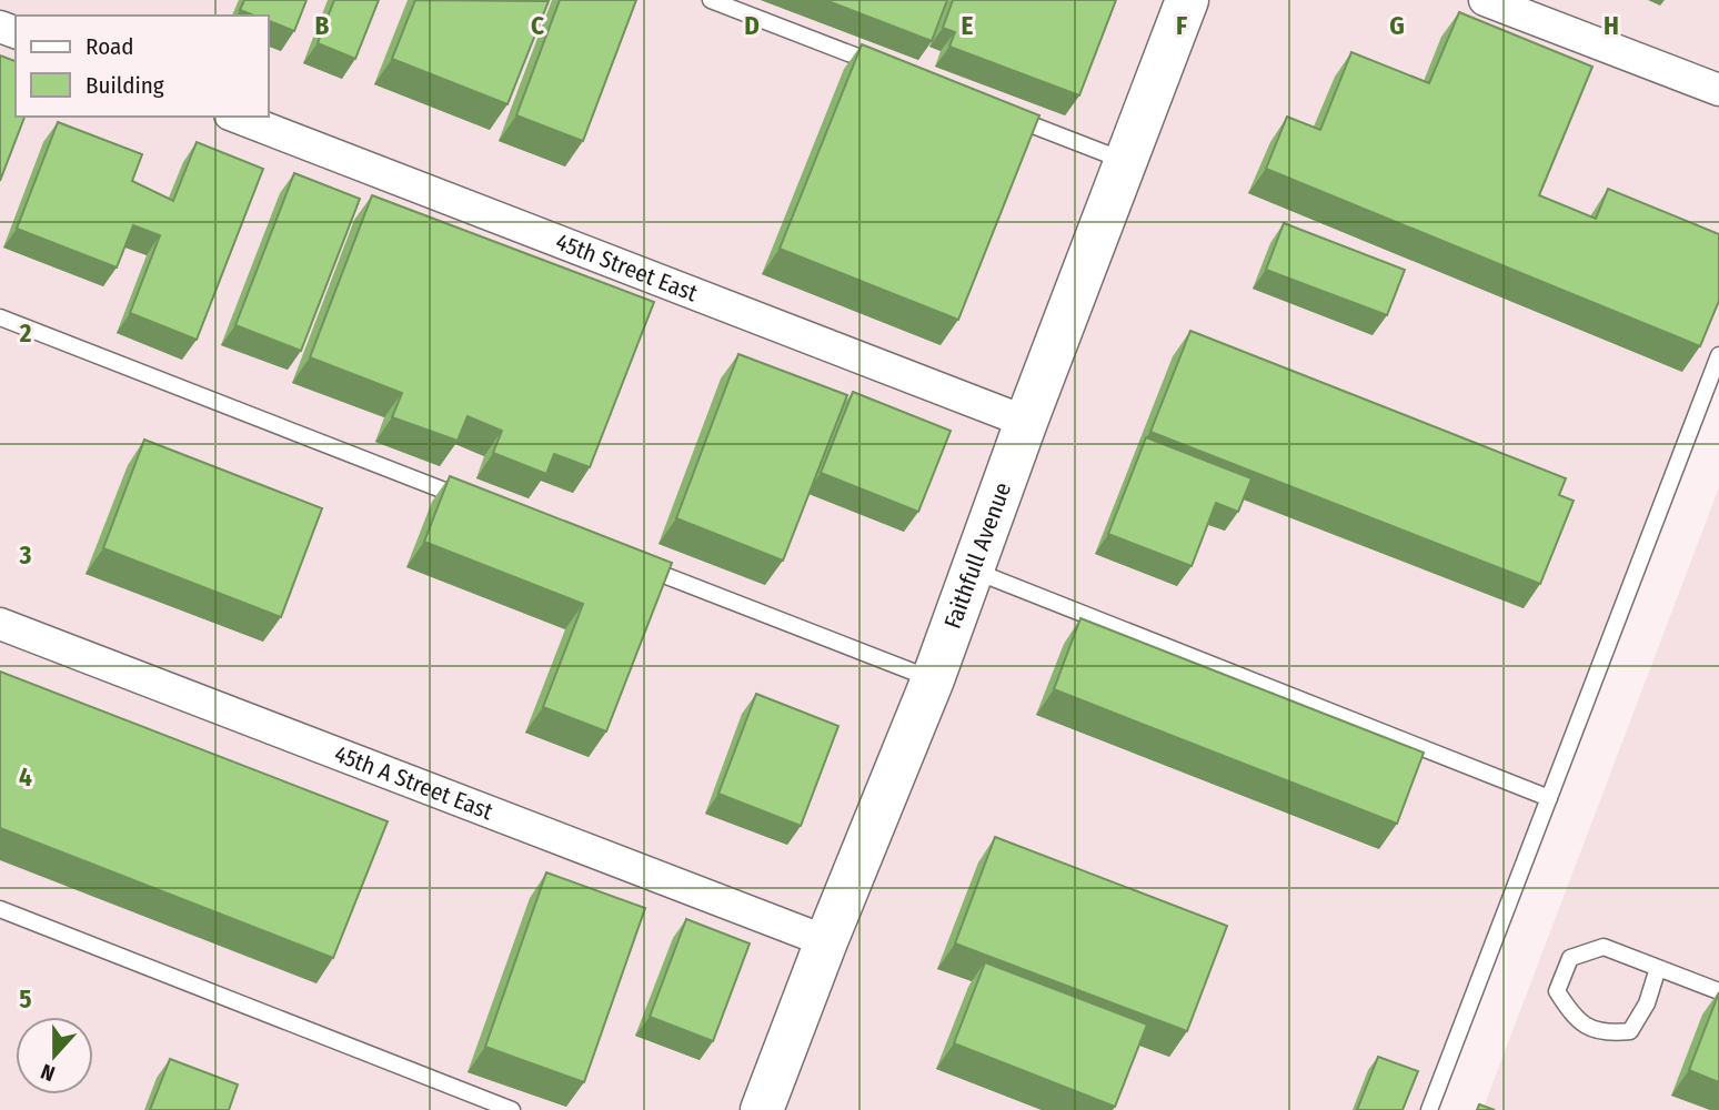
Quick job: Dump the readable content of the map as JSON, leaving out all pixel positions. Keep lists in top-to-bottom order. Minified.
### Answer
{"streets":{"street":["45th Street East","Faithfull Avenue","45th A Street East"]},"crossings":[["45th Street East","Faithfull Avenue"],["Faithfull Avenue","45th A Street East"]],"legend":["Road","Building"],"north":"bottom","grid":{"columns":["B","C","D","E","F","G","H"],"rows":["2","3","4","5"]}}
